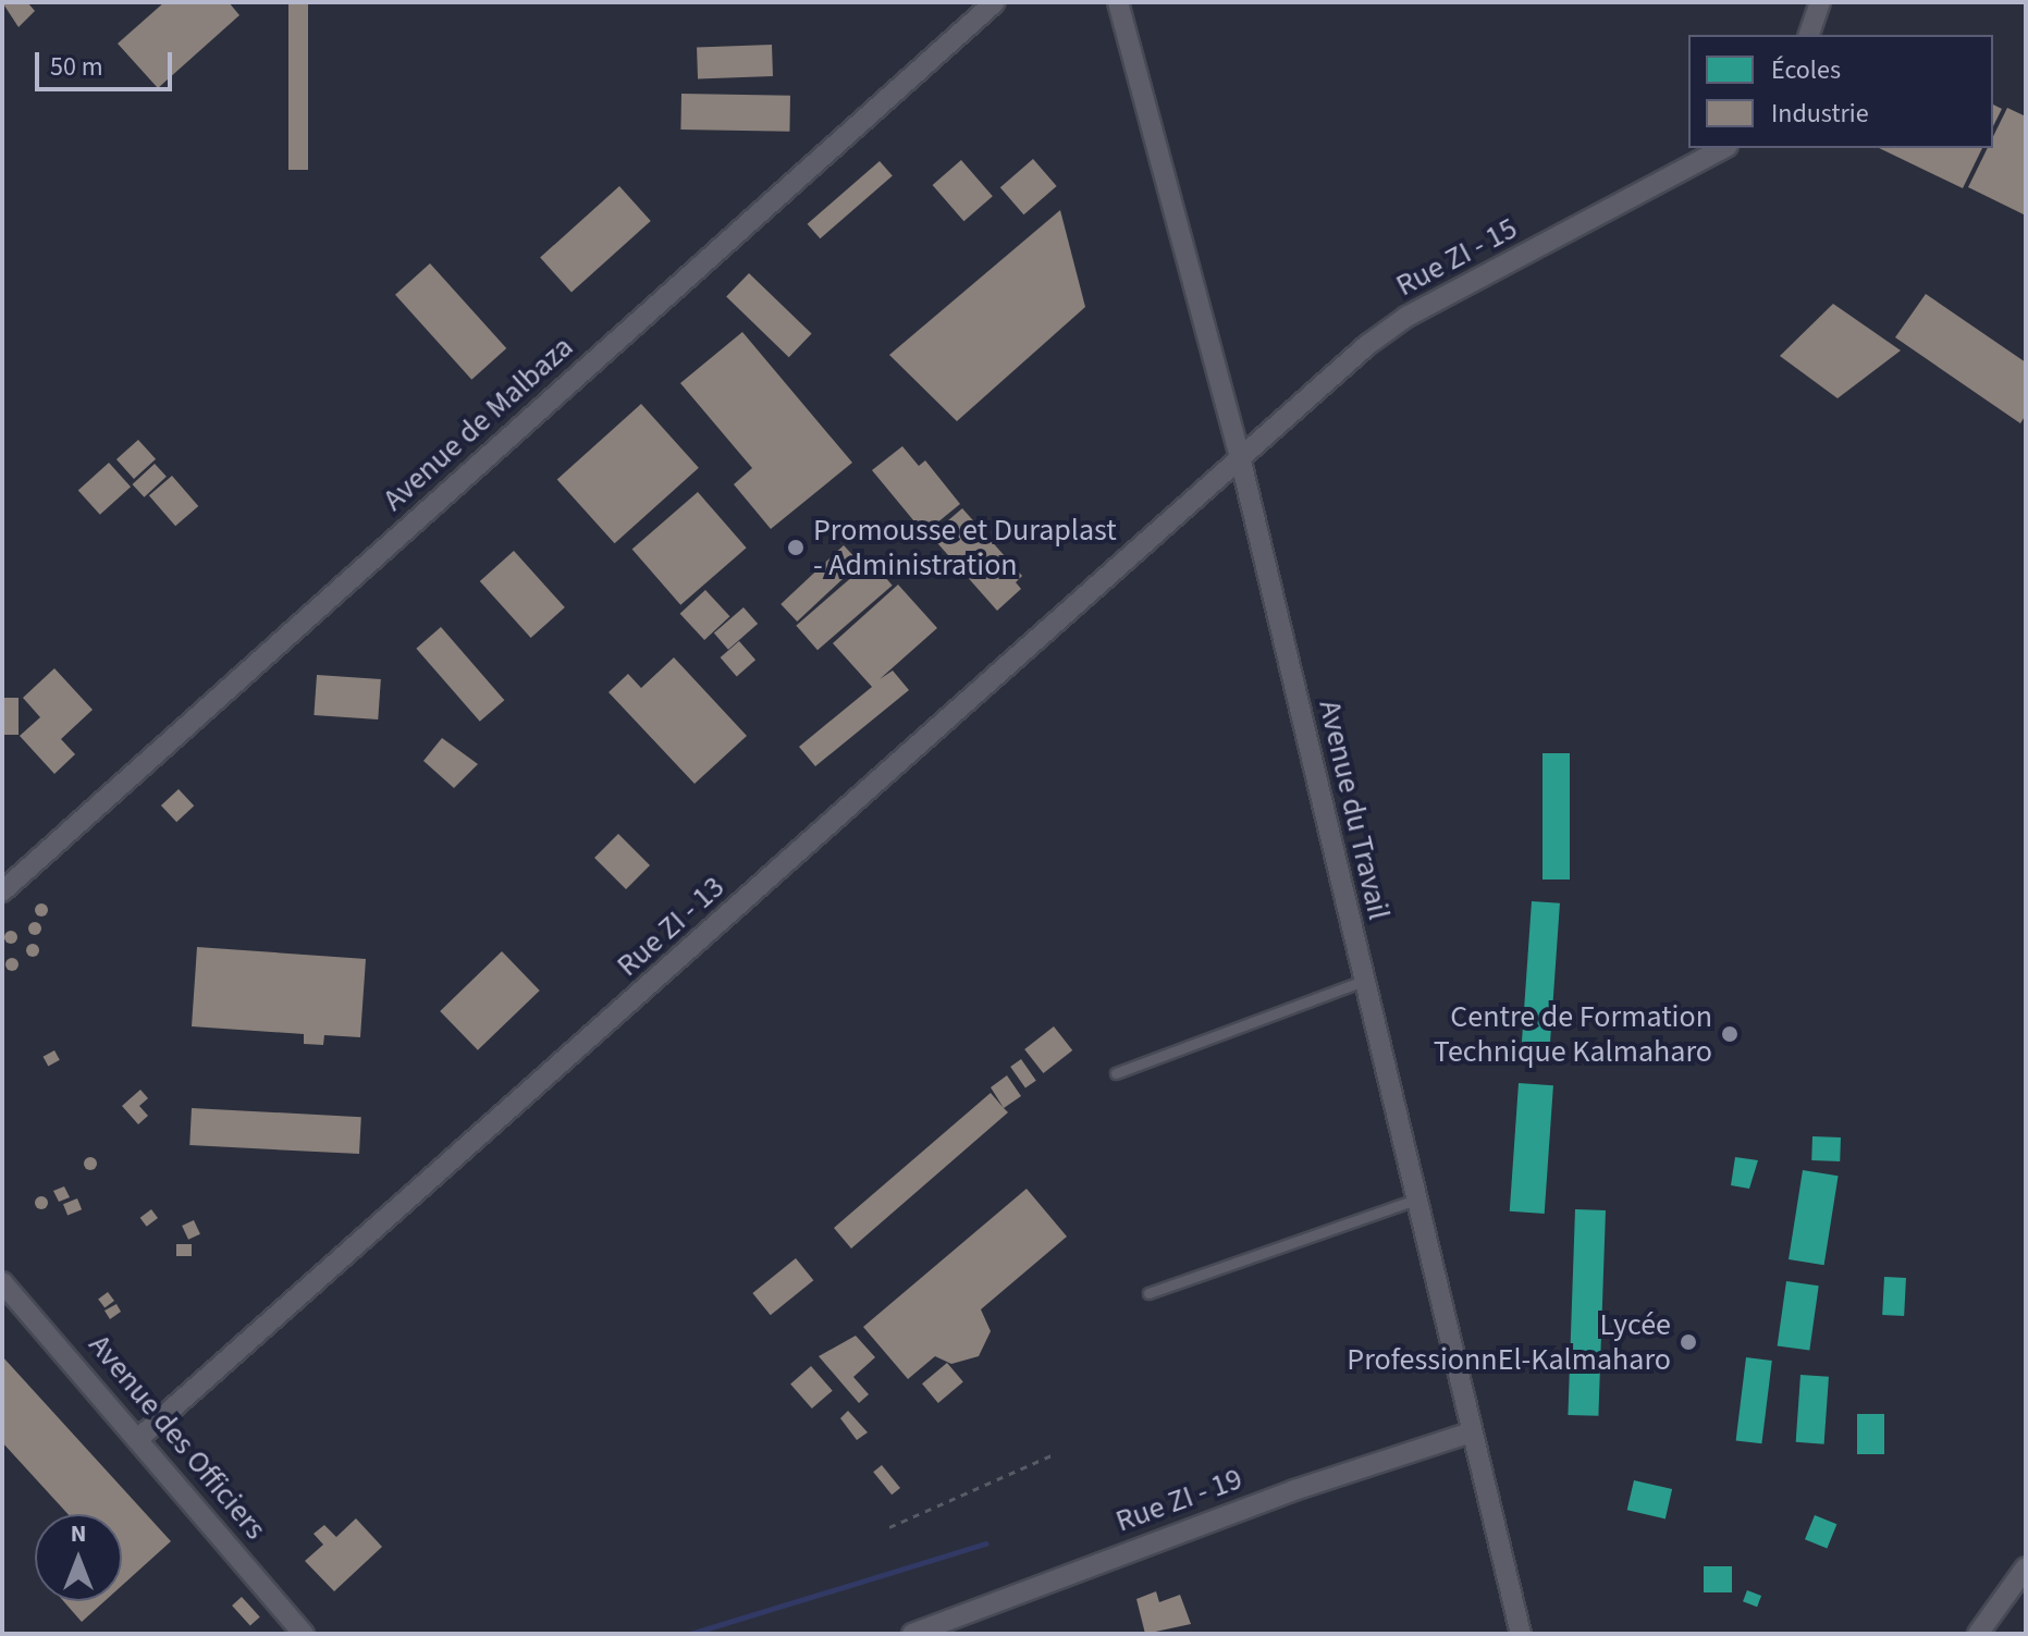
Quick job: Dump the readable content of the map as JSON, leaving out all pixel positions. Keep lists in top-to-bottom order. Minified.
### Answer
{"streets":{"street":["Rue ZI - 15","Avenue de Malbaza","Avenue du Travail","Rue ZI - 13","Avenue des Officiers","Rue ZI - 19"]},"crossings":[["Rue ZI - 15","Avenue du Travail"],["Rue ZI - 15","Rue ZI - 13"],["Avenue du Travail","Rue ZI - 13"],["Avenue du Travail","Rue ZI - 19"],["Rue ZI - 13","Avenue des Officiers"]],"places":["Promousse et Duraplast - Administration","Centre de Formation Technique Kalmaharo","Lycée ProfessionnEl-Kalmaharo"],"legend":["Écoles","Industrie"],"scale_bar":"50 m","north":"top"}
